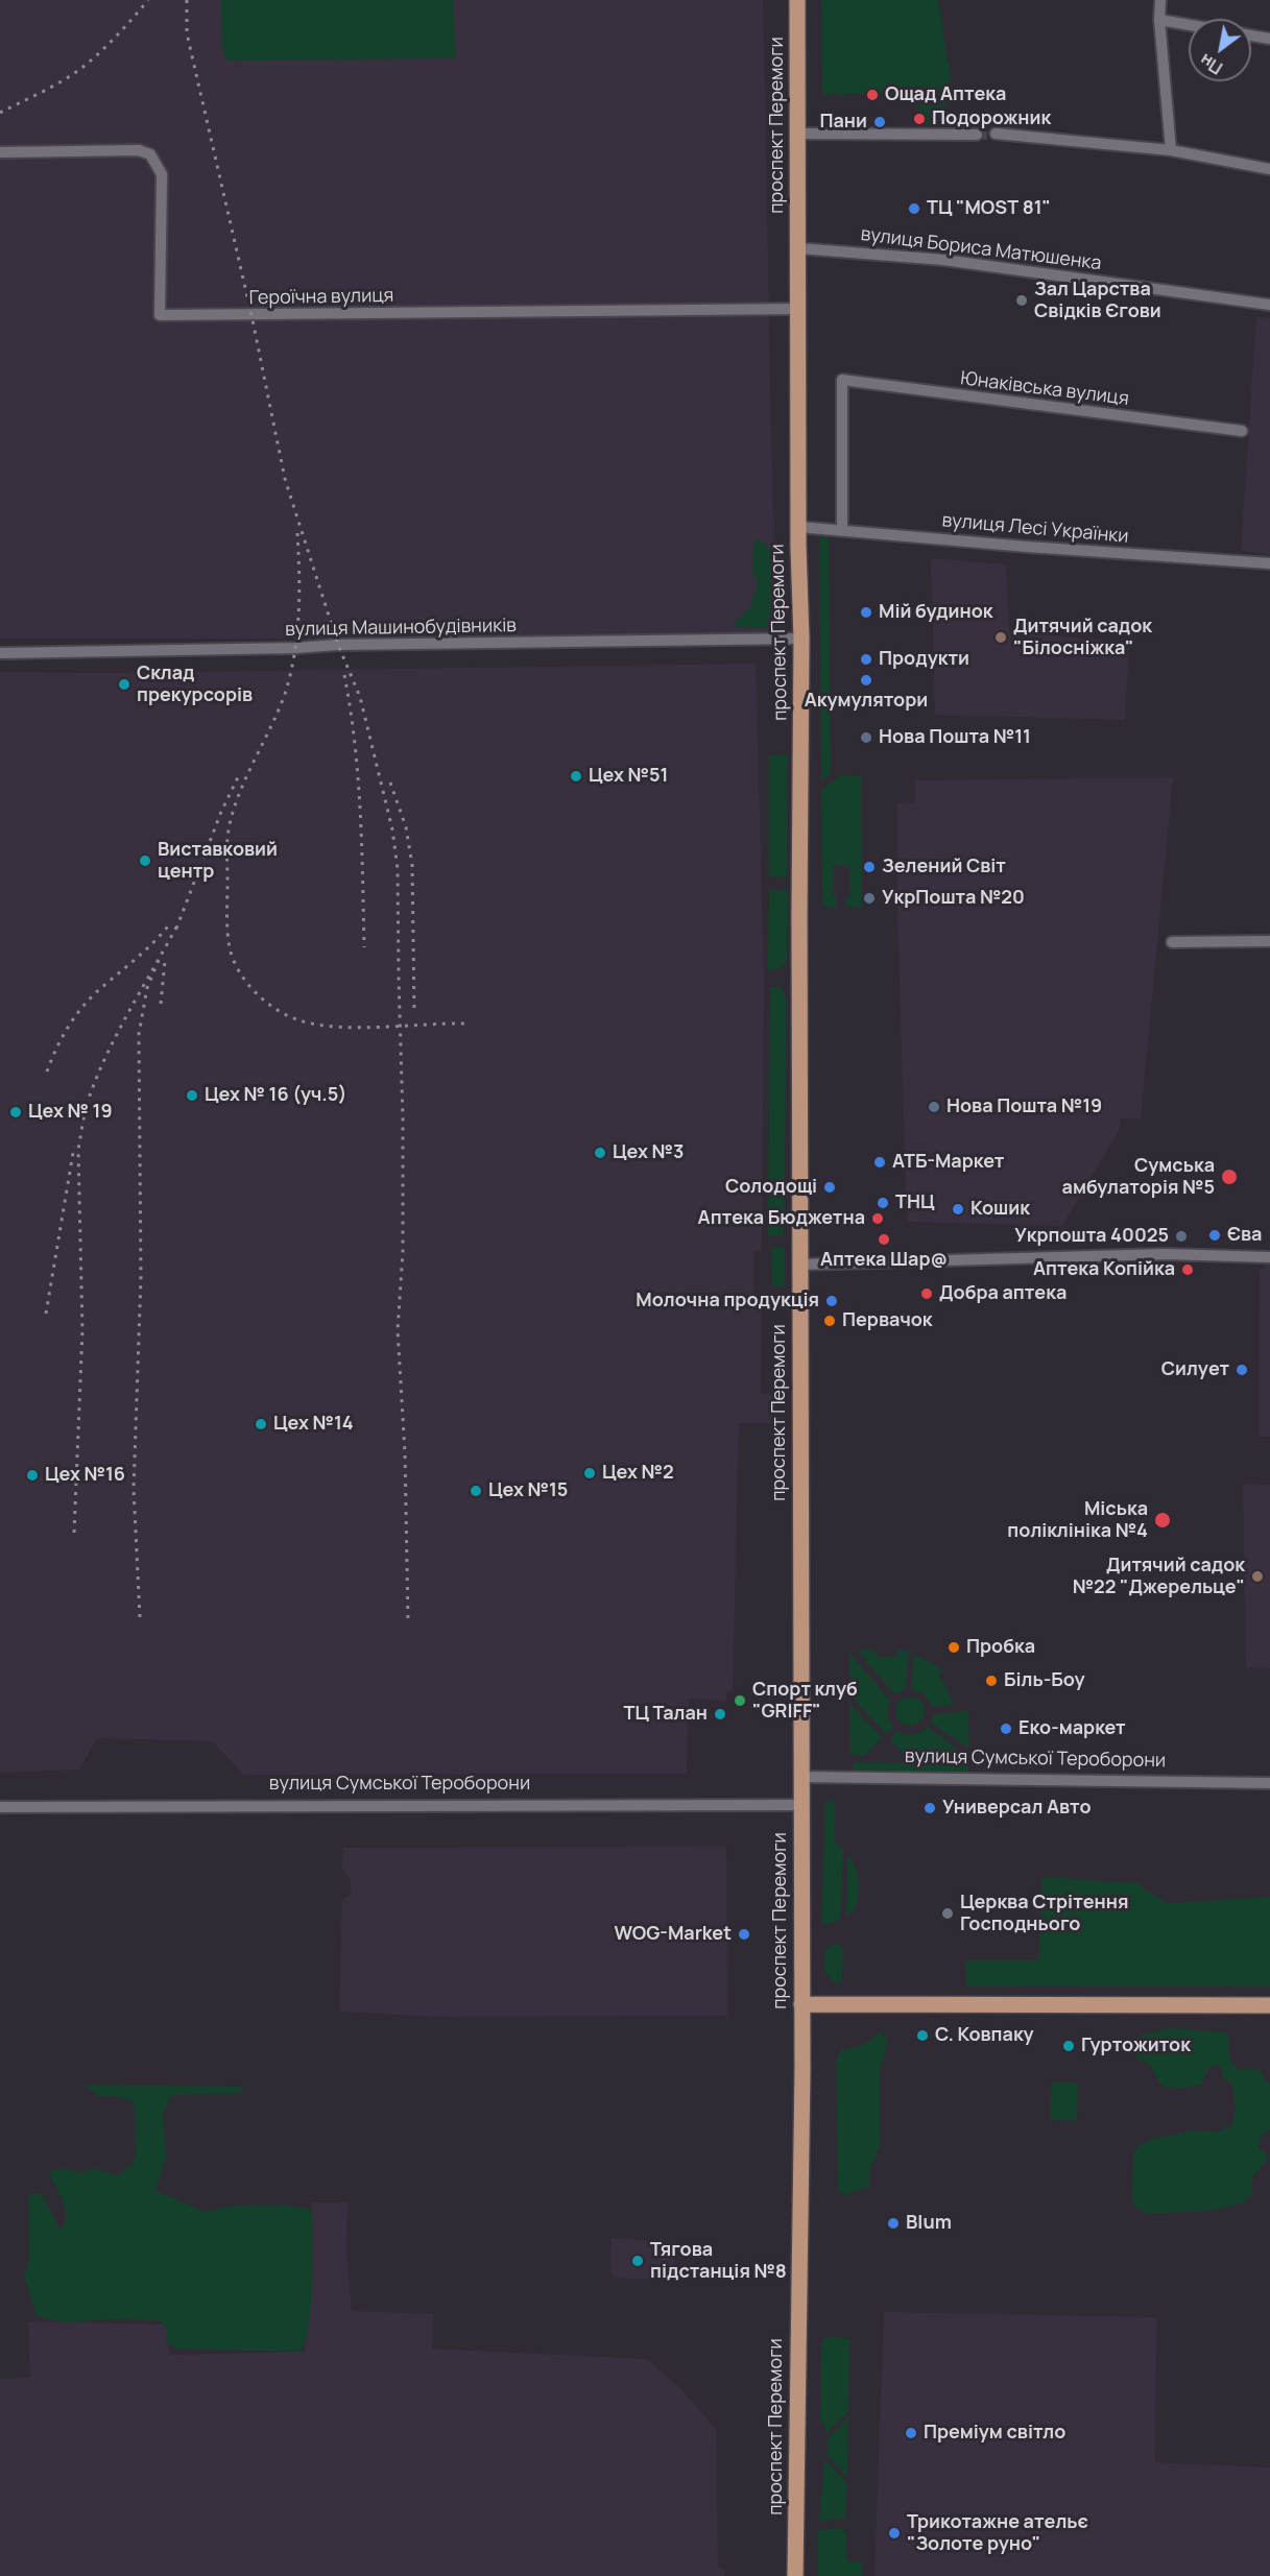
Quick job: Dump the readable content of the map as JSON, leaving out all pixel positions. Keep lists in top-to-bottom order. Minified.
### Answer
{"streets":{"main road":["проспект Перемоги"],"street":["вулиця Бориса Матюшенка","Героїчна вулиця","Юнаківська вулиця","вулиця Лесі Українки","вулиця Машинобудівників","вулиця Сумської Тероборони"]},"crossings":[["проспект Перемоги","вулиця Бориса Матюшенка"],["проспект Перемоги","Героїчна вулиця"],["проспект Перемоги","вулиця Лесі Українки"],["проспект Перемоги","вулиця Машинобудівників"],["проспект Перемоги","вулиця Сумської Тероборони"],["Юнаківська вулиця","вулиця Лесі Українки"]],"places":["Ощад Аптека","Подорожник","Пани","ТЦ \"MOST 81\"","Зал Царства Свідків Єгови","Мій будинок","Дитячий садок \"Білосніжка\"","Продукти","Акумулятори","Склад прекурсорів","Нова Пошта №11","Цех №51","Виставковий центр","Зелений Світ","УкрПошта №20","Цех № 16 (уч.5)","Нова Пошта №19","Цех № 19","Цех №3","АТБ-Маркет","Сумська амбулаторія №5","Солодощі","ТНЦ","Кошик","Аптека Бюджетна","Єва","Укрпошта 40025","Аптека Шар@","Аптека Копійка","Добра аптека","Молочна продукція","Первачок","Силует","Цех №14","Цех №2","Цех №16","Цех №15","Міська поліклініка №4","Дитячий садок №22 \"Джерельце\"","Пробка","Біль-Боу","Спорт клуб \"GRIFF\"","ТЦ Талан","Еко-маркет","Универсал Авто","Церква Стрітення Господнього","WOG-Market","С. Ковпаку","Гуртожиток","Blum","Тягова підстанція №8","Преміум світло","Трикотажне ательє \"Золоте руно\""],"north":"bottom left"}
